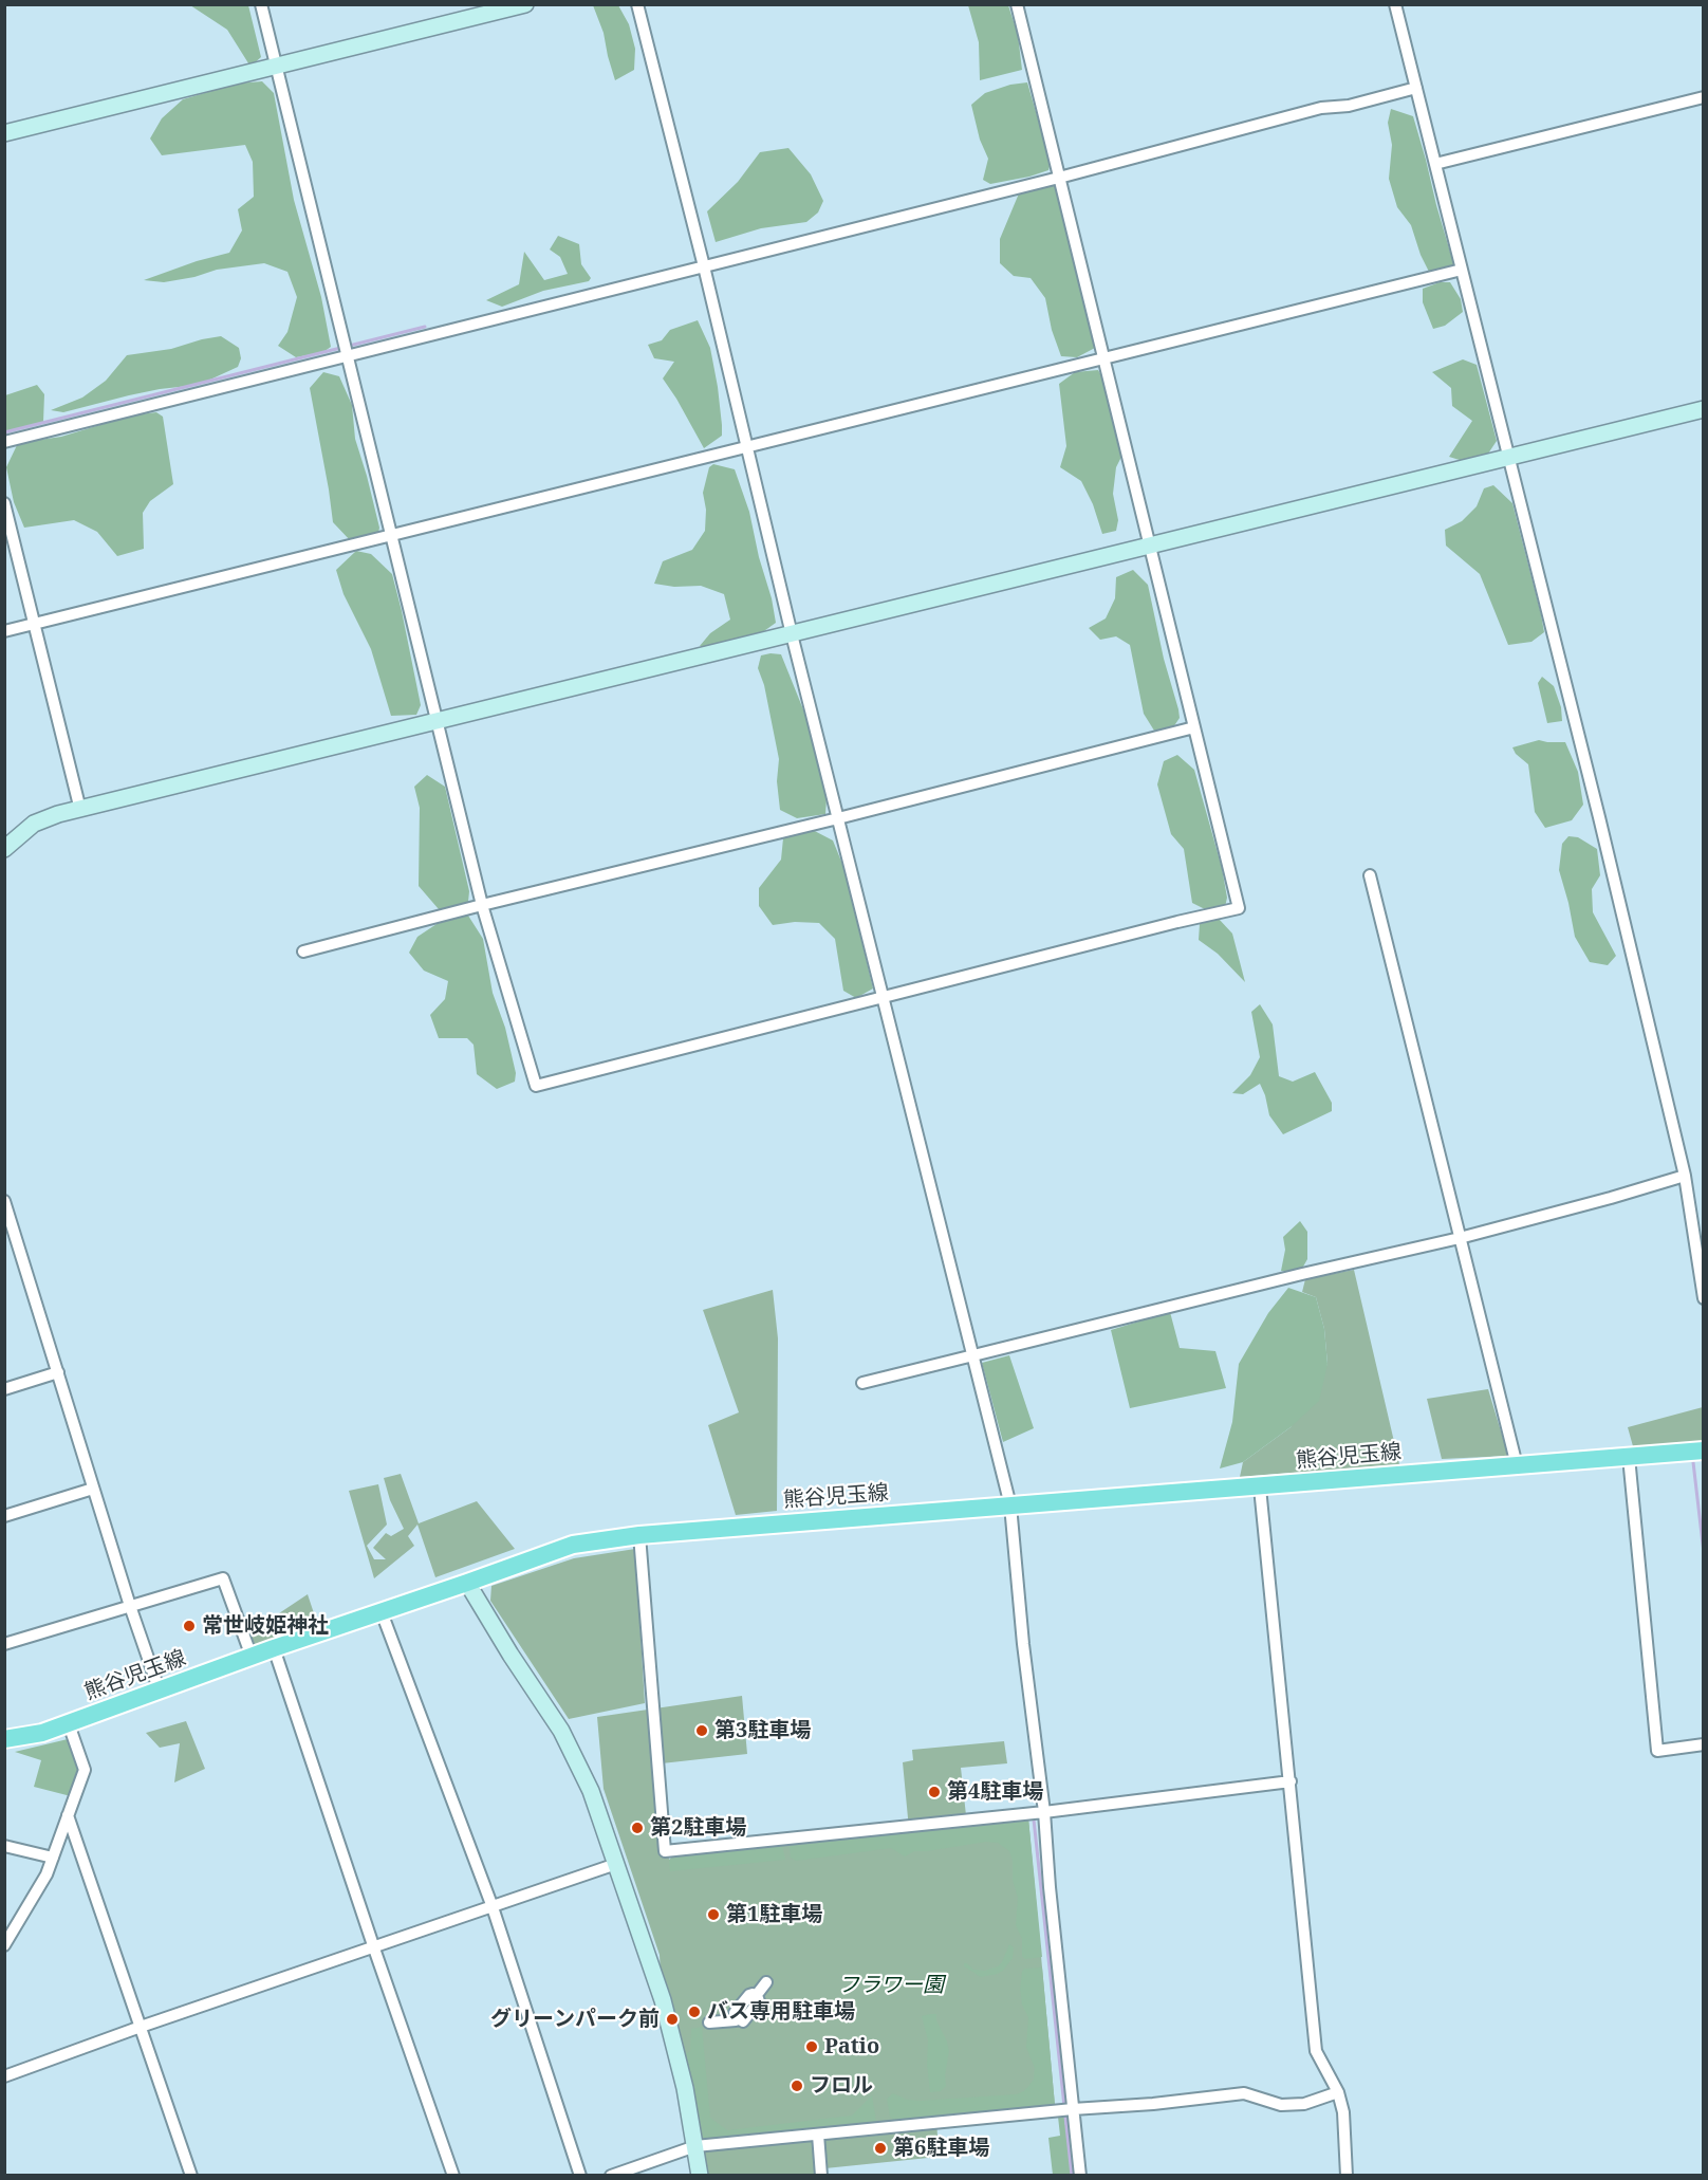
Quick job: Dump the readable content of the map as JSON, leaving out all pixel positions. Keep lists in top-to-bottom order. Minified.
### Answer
{"streets":{"main road":["熊谷児玉線"]},"parks":["フラワー園"],"places":["常世岐姫神社","第3駐車場","第4駐車場","第2駐車場","第1駐車場","バス専用駐車場","グリーンパーク前","Patio","フロル","第6駐車場"]}
